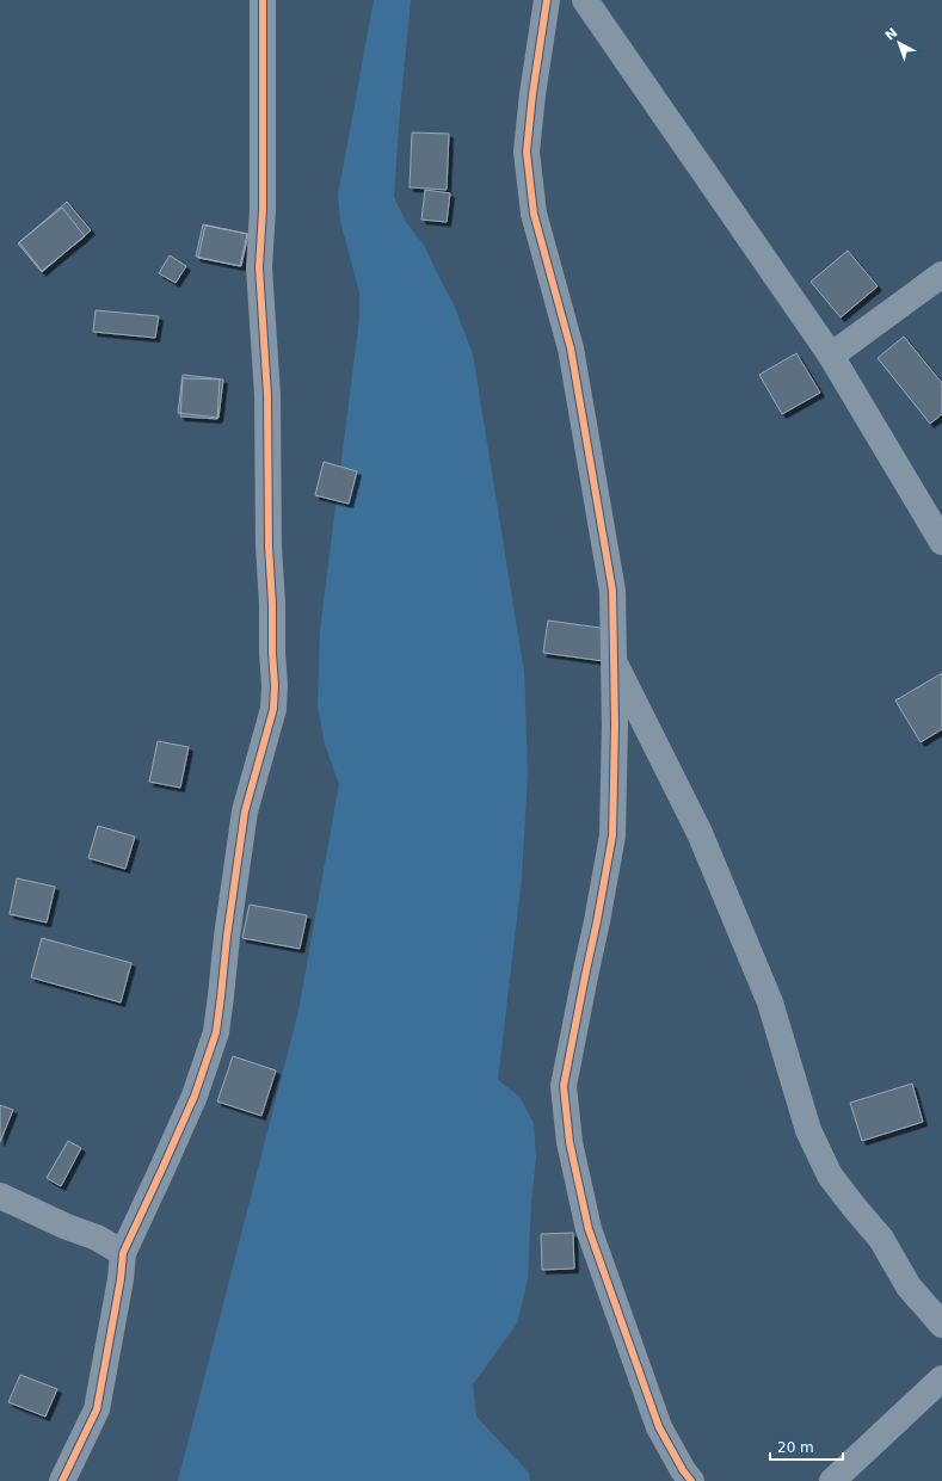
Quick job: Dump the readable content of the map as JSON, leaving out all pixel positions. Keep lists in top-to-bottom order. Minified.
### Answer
{"scale_bar":"20 m","north":"top left"}
